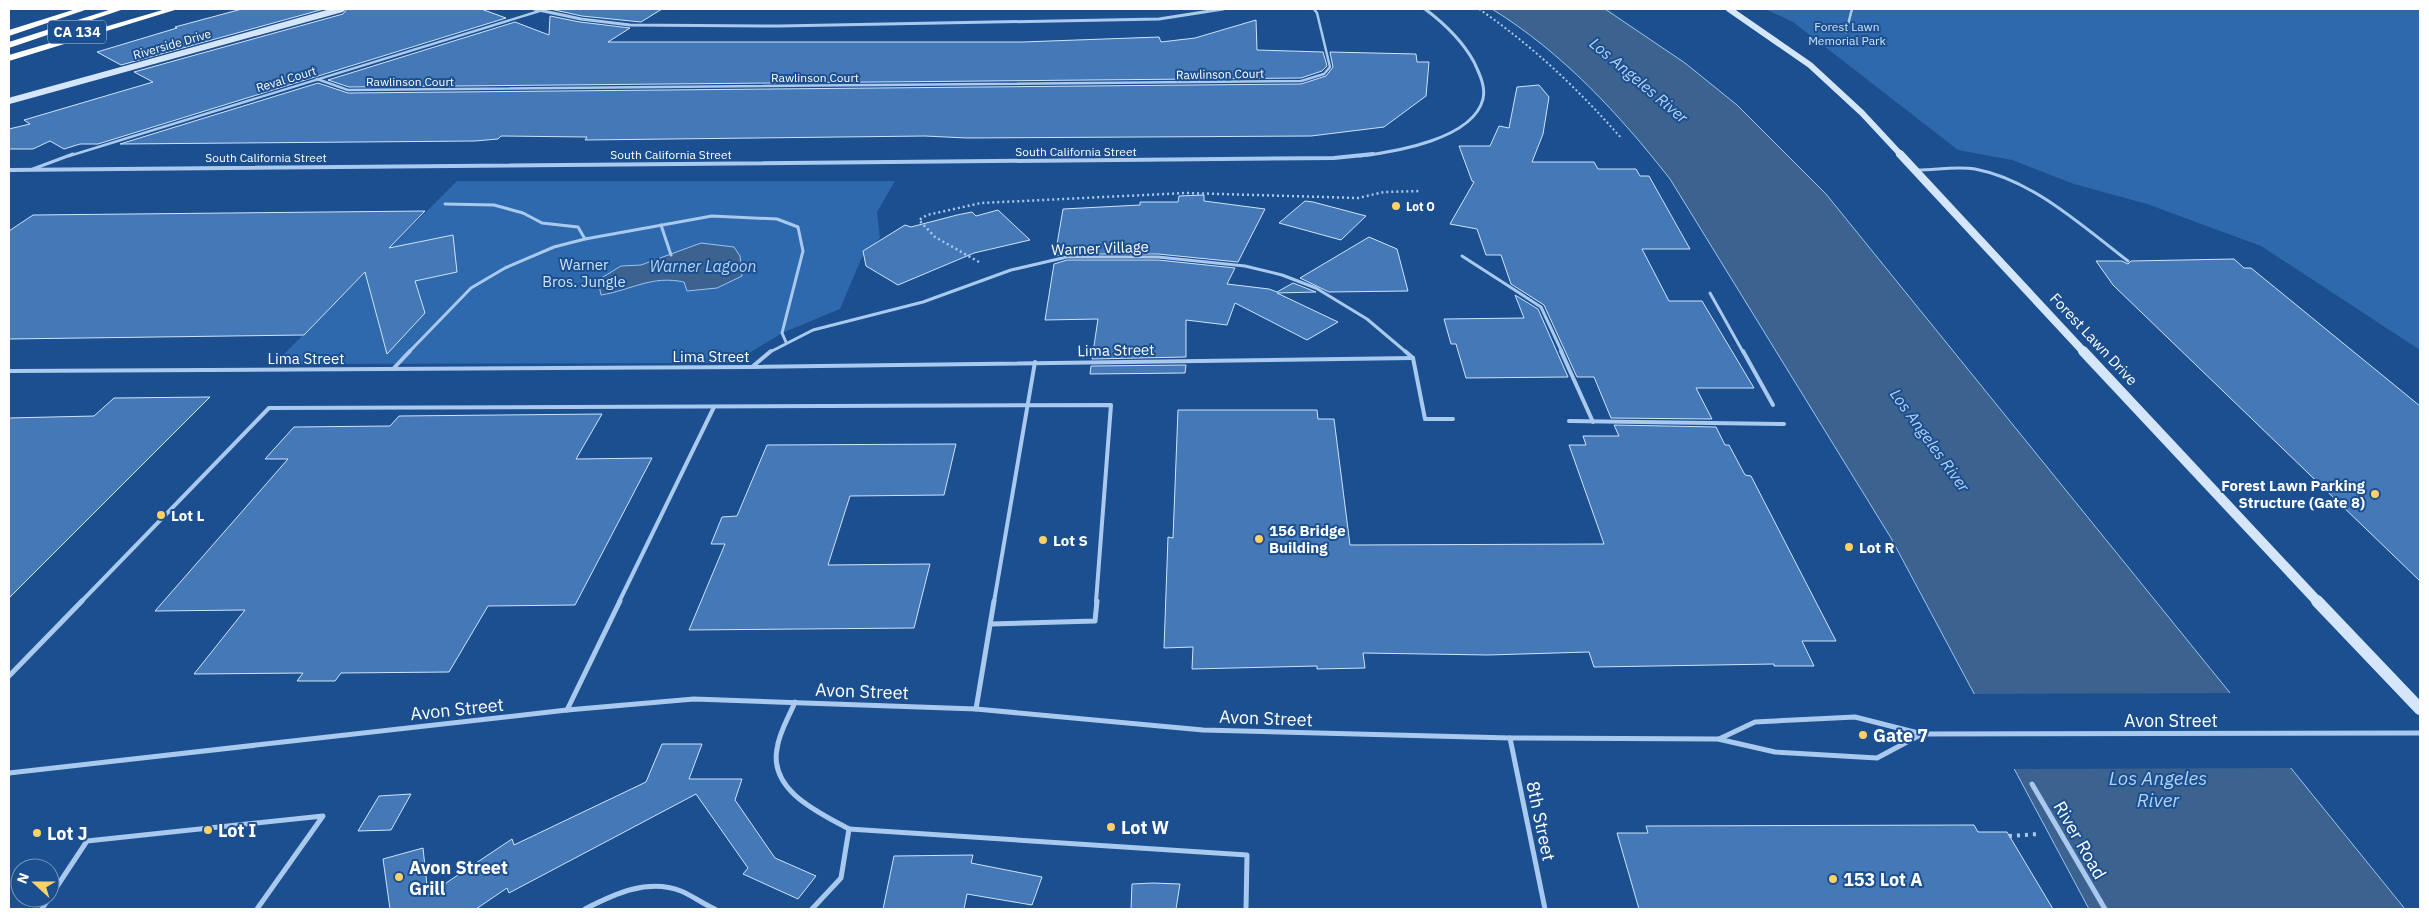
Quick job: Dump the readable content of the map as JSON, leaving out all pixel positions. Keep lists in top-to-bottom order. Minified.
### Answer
{"streets":{"highway":["CA 134"],"street":["Riverside Drive","South California Street","Forest Lawn Drive"],"lane":["Rawlinson Court","Reval Court","Warner Village","Lima Street","Avon Street","8th Street","River Road"]},"crossings":[["Rawlinson Court","Reval Court"],["Reval Court","South California Street"],["Warner Village","Lima Street"],["Avon Street","8th Street"]],"water":["Los Angeles River","Warner Lagoon"],"parks":["Forest Lawn Memorial Park","Warner Bros. Jungle"],"places":["Lot O","Forest Lawn Parking Structure (Gate 8)","Lot L","156 Bridge Building","Lot S","Lot R","Gate 7","Lot W","Lot I","Lot J","Avon Street Grill","153 Lot A"],"north":"left"}
